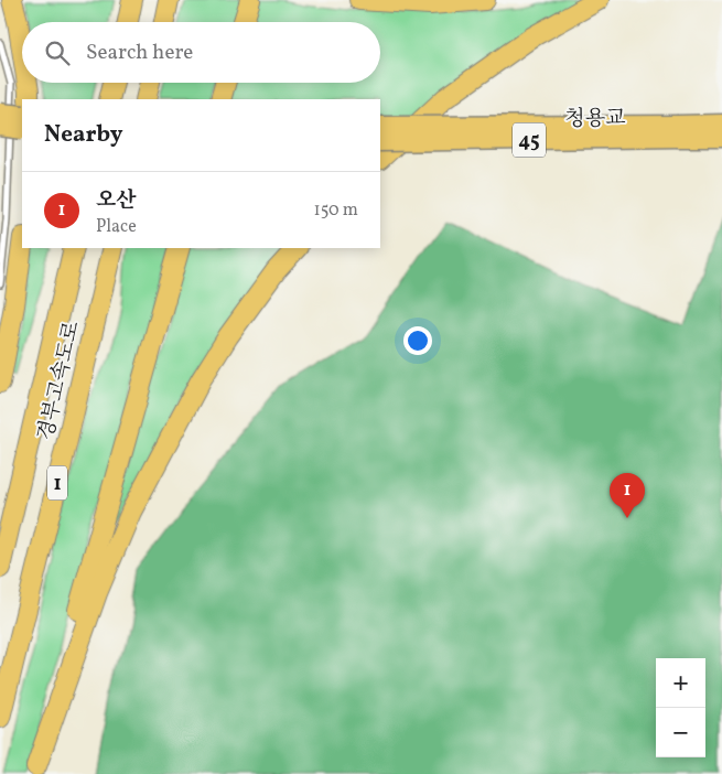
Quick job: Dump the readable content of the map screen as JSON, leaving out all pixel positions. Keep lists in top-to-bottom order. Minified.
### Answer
{"streets":{"highway":["청용교","45","경부고속도로","1"]},"crossings":[["청용교","45"]],"page":{"search":"Search here","heading":"Nearby","list":[{"mark":"1","name":"오산","note":"Place","value":"150 m"}],"pins":"1","map_buttons":["+","−"]}}
